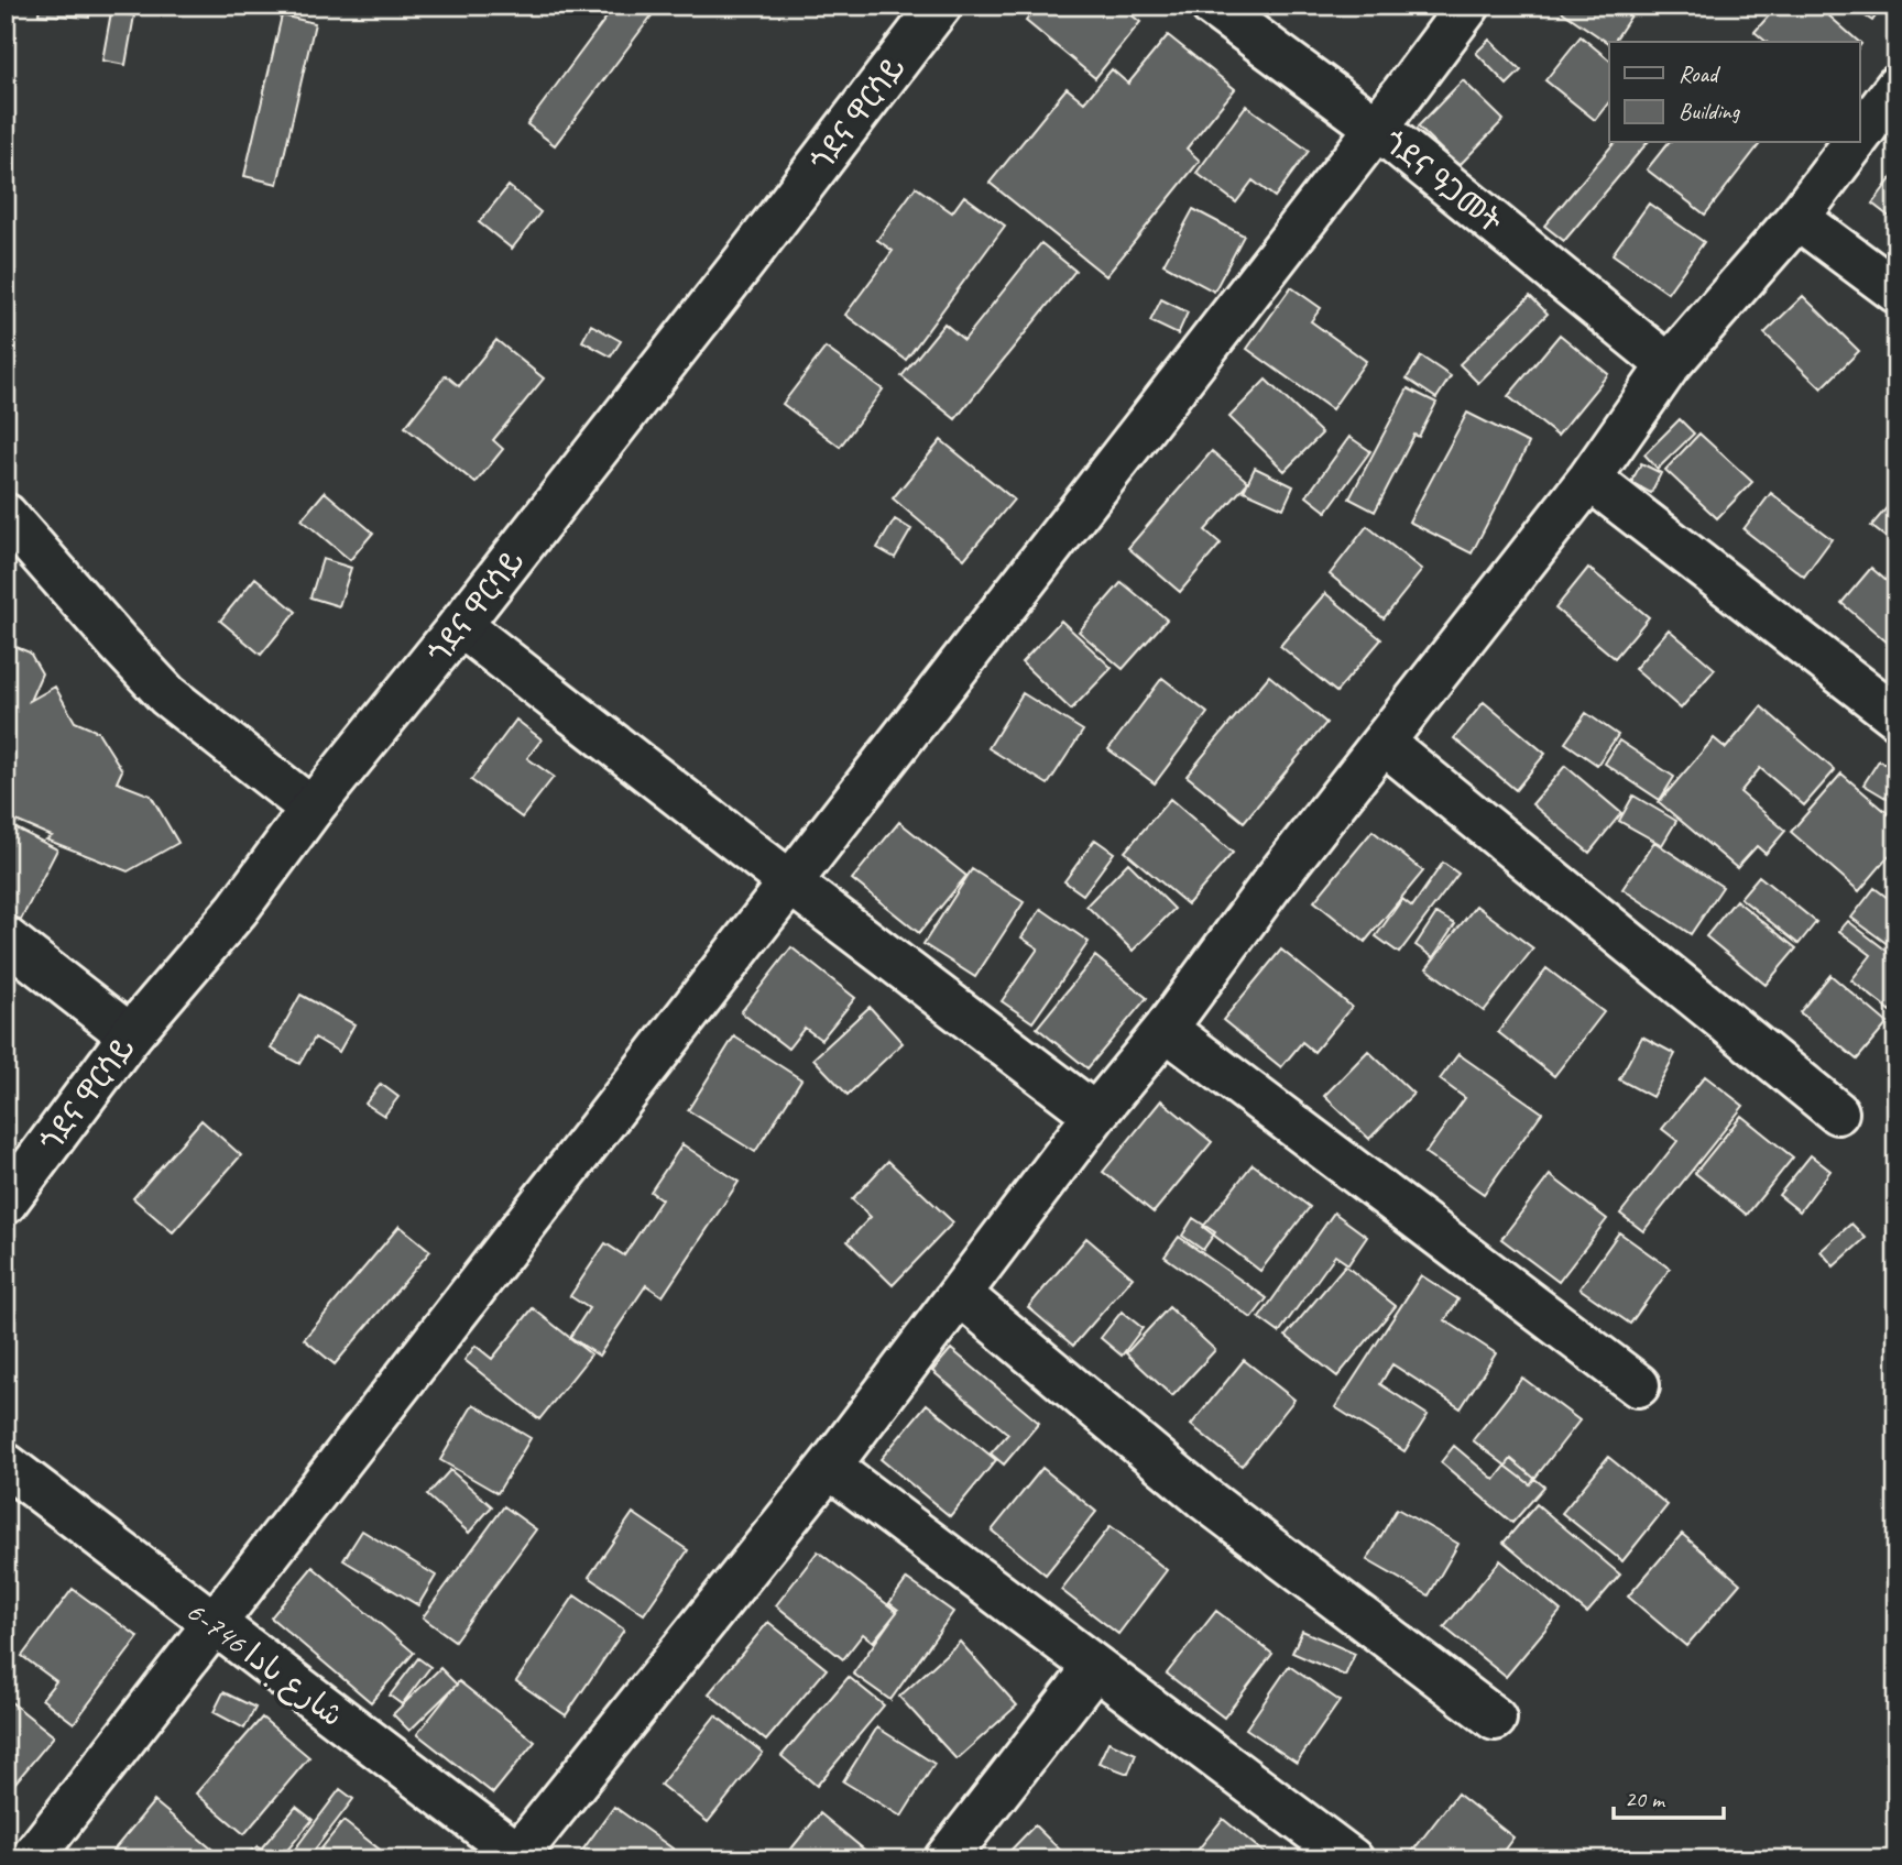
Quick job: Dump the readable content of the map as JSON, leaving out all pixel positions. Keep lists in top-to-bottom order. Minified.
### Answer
{"streets":{"street":["ጎደና ዋርሳይ","ጎደና ዓጋመት","شارع بادا 746-6"]},"legend":["Road","Building"],"scale_bar":"20 m"}
